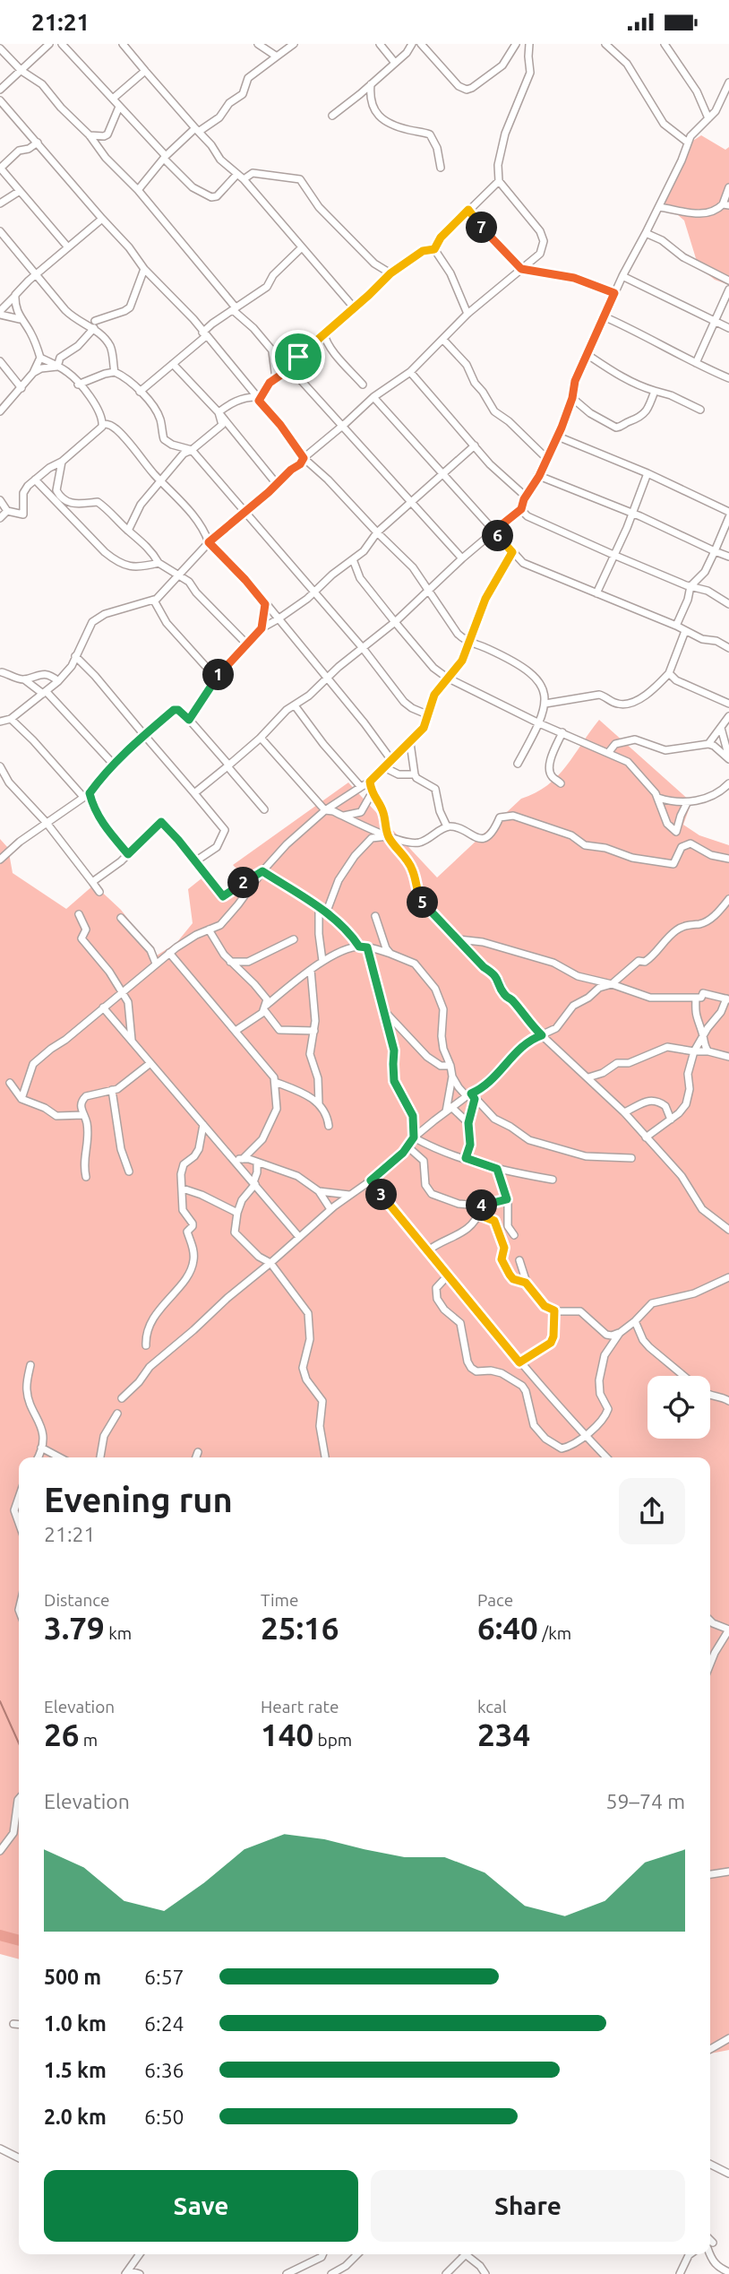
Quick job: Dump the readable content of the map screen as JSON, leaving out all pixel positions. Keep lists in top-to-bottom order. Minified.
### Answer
{"page":{"status":"21:21","pins":["7","6","1","2","5","3","4"],"heading":["Evening run","21:21"],"stats":[["Distance","3.79 km"],["Time","25:16"],["Pace","6:40 /km"],["Elevation","26 m"],["Heart rate","140 bpm"],["kcal","234"]],"chart":["Elevation","59–74 m"],"list":[{"name":"500 m","note":"6:57"},{"name":"1.0 km","note":"6:24"},{"name":"1.5 km","note":"6:36"},{"name":"2.0 km","note":"6:50"}],"buttons":["Save","Share"]}}
